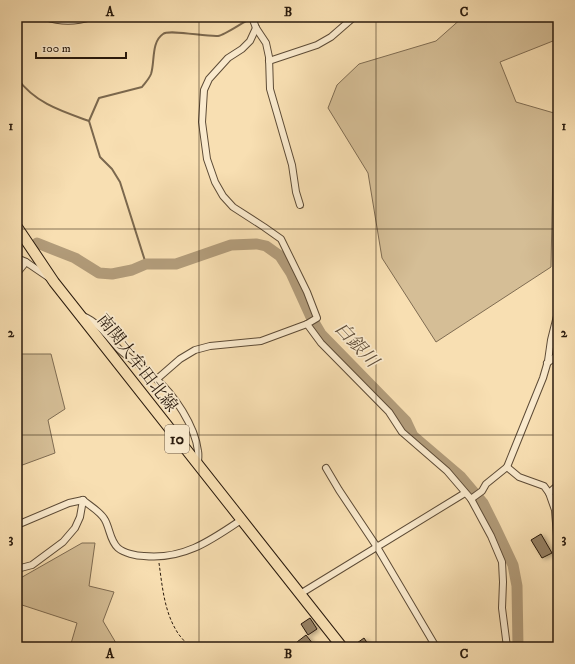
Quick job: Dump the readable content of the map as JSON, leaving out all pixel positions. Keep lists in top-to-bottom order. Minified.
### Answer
{"streets":{"main road":["南関大牟田北線","10"]},"water":["白銀川"],"scale_bar":"100 m","grid":{"columns":["A","B","C"],"rows":["1","2","3"]}}
